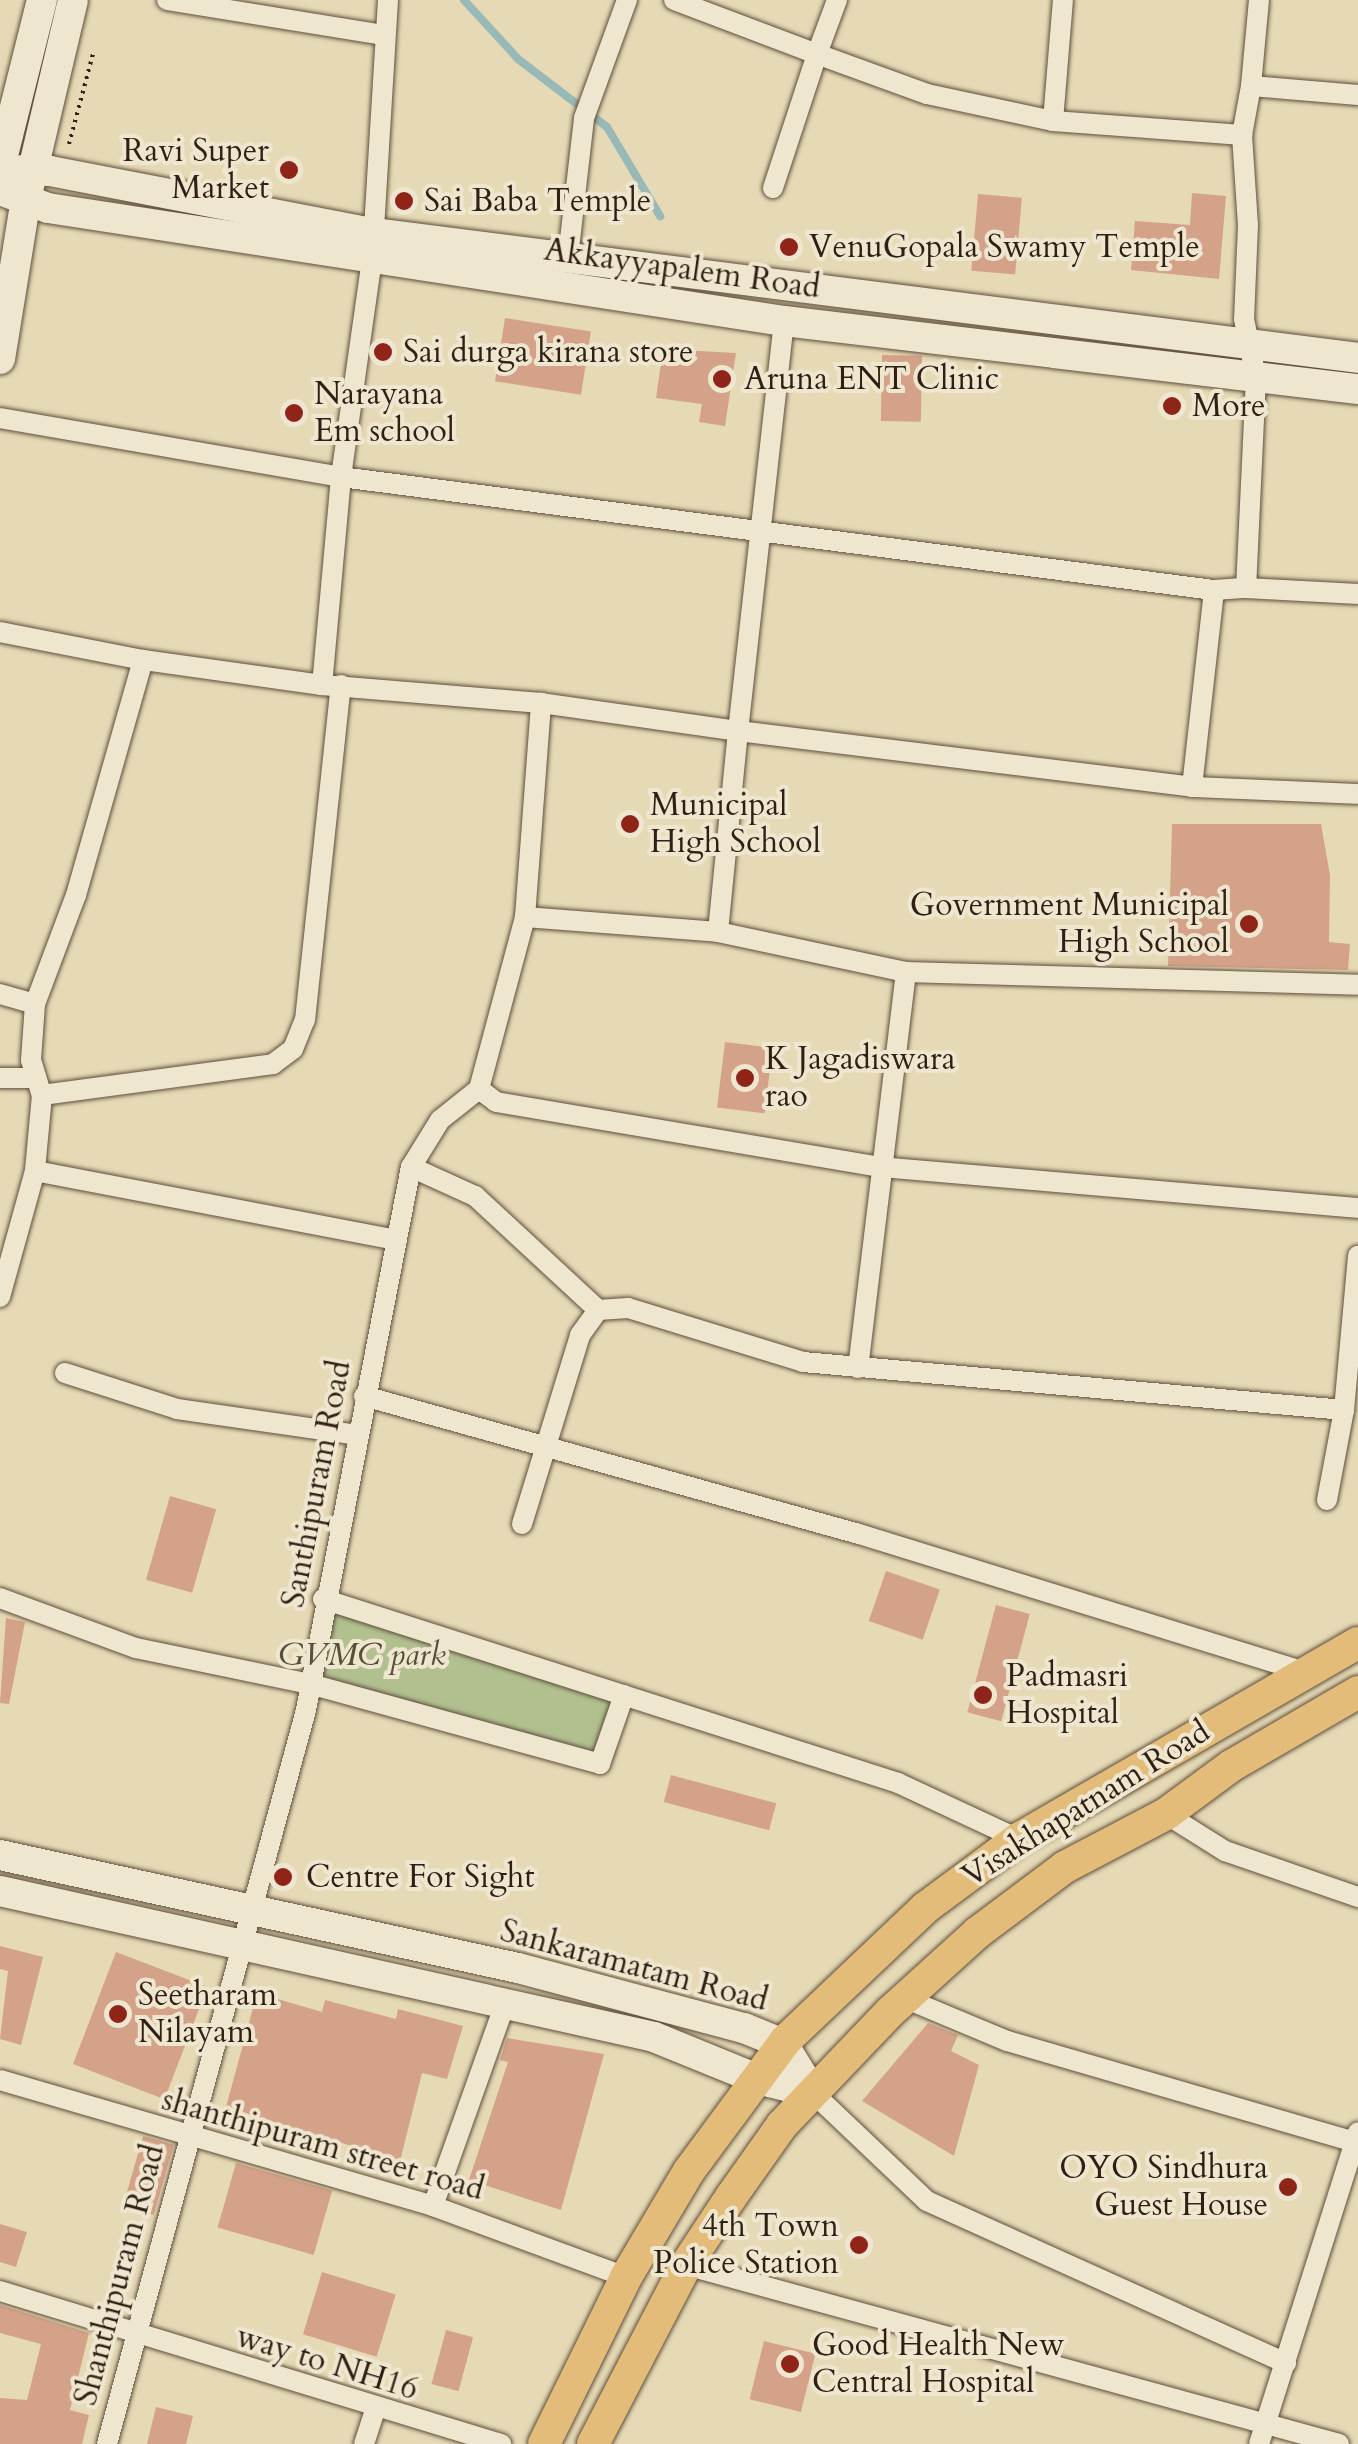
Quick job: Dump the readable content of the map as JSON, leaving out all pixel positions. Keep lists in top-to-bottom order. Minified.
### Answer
{"streets":{"main road":["Akkayyapalem Road","Visakhapatnam Road","Sankaramatam Road"],"street":["Santhipuram Road","shanthipuram street road","Shanthipuram Road","way to NH16"]},"crossings":[["Santhipuram Road","Sankaramatam Road"],["Santhipuram Road","Shanthipuram Road"],["Visakhapatnam Road","Sankaramatam Road"],["Visakhapatnam Road","shanthipuram street road"],["Sankaramatam Road","Shanthipuram Road"],["shanthipuram street road","Shanthipuram Road"],["Shanthipuram Road","way to NH16"]],"parks":["GVMC park"],"places":["Ravi Super Market","Sai Baba Temple","VenuGopala Swamy Temple","Sai durga kirana store","Aruna ENT Clinic","More","Narayana Em school","Municipal High School","Government Municipal High School","K Jagadiswara rao","Padmasri Hospital","Centre For Sight","Seetharam Nilayam","OYO Sindhura Guest House","4th Town Police Station","Good Health New Central Hospital"]}
